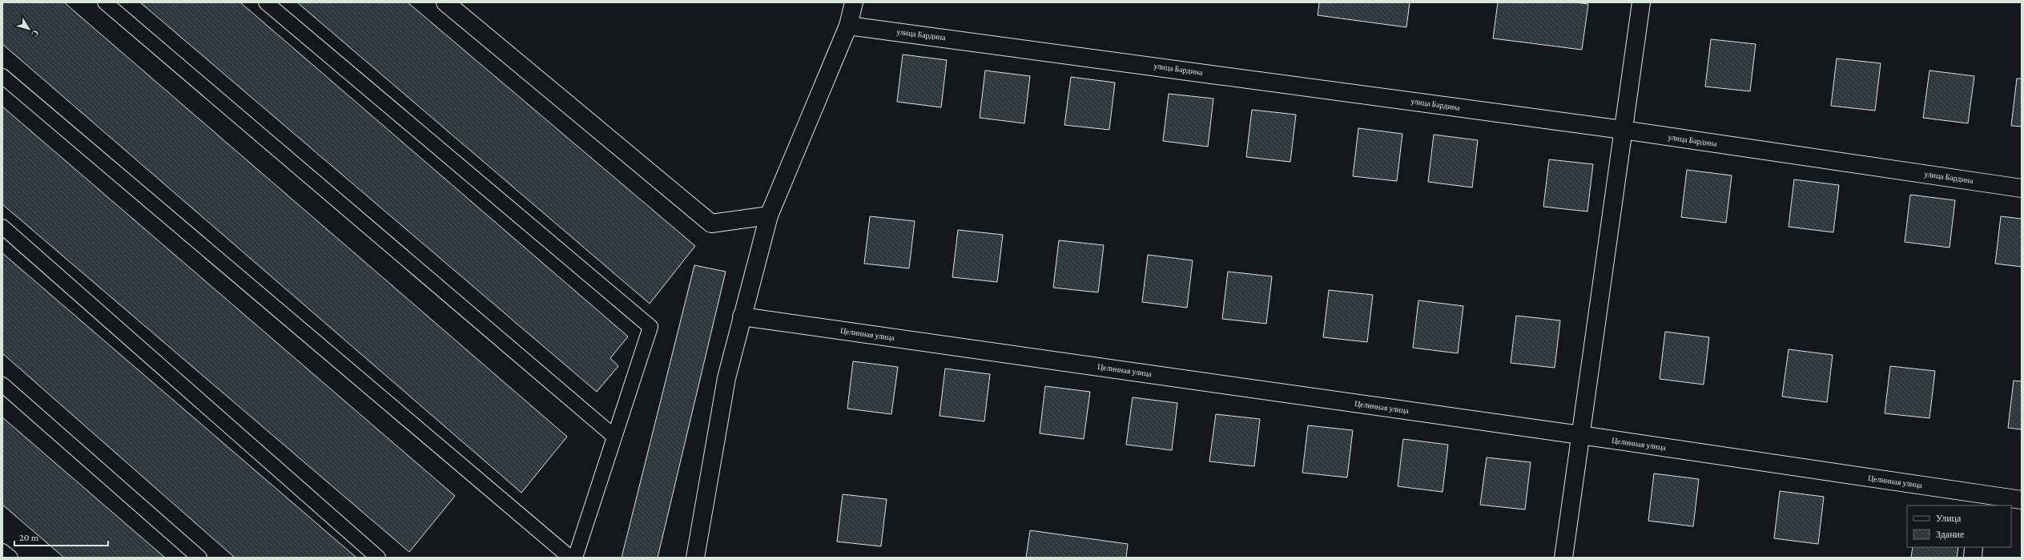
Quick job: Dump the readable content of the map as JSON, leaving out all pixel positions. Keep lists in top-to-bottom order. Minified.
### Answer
{"streets":{"street":["улица Бардина","Целинная улица"]},"legend":["Улица","Здание"],"scale_bar":"20 m","north":"bottom right"}
